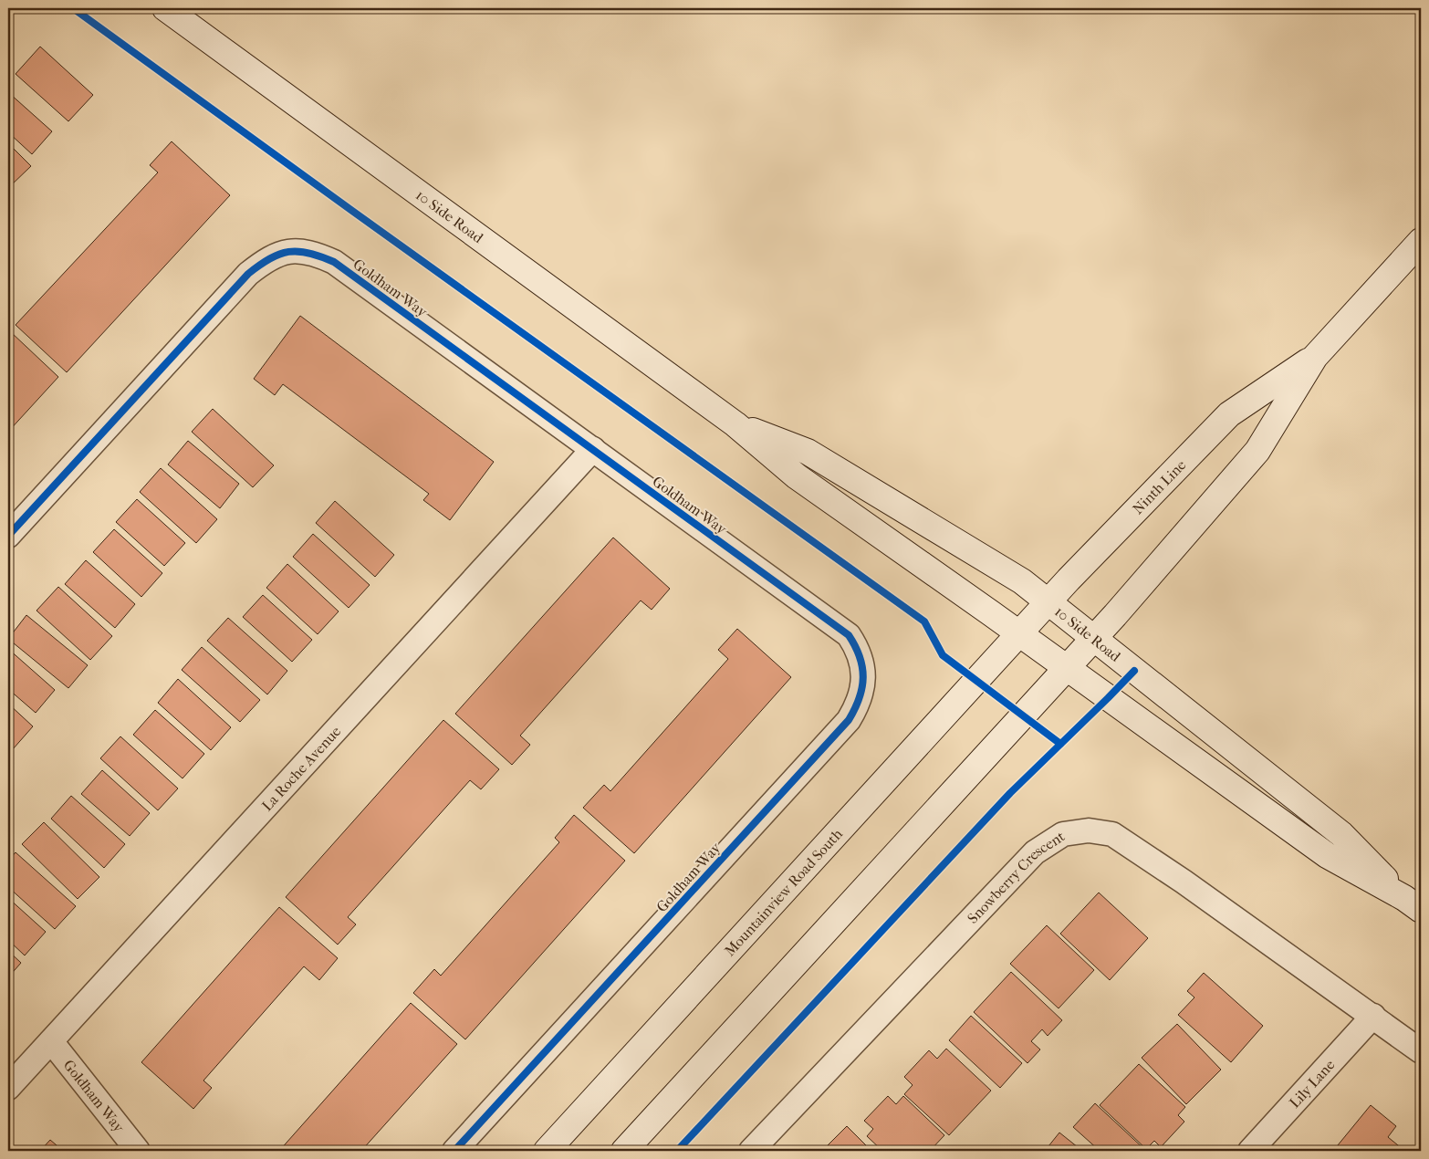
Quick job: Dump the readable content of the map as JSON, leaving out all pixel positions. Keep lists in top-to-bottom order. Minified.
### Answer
{"streets":{"main road":["10 Side Road","Ninth Line","Mountainview Road South"],"street":["Goldham Way","La Roche Avenue","Snowberry Crescent","Lily Lane"]},"crossings":[["10 Side Road","Ninth Line"],["10 Side Road","Mountainview Road South"],["Goldham Way","La Roche Avenue"],["Ninth Line","Mountainview Road South"],["Snowberry Crescent","Lily Lane"]]}
